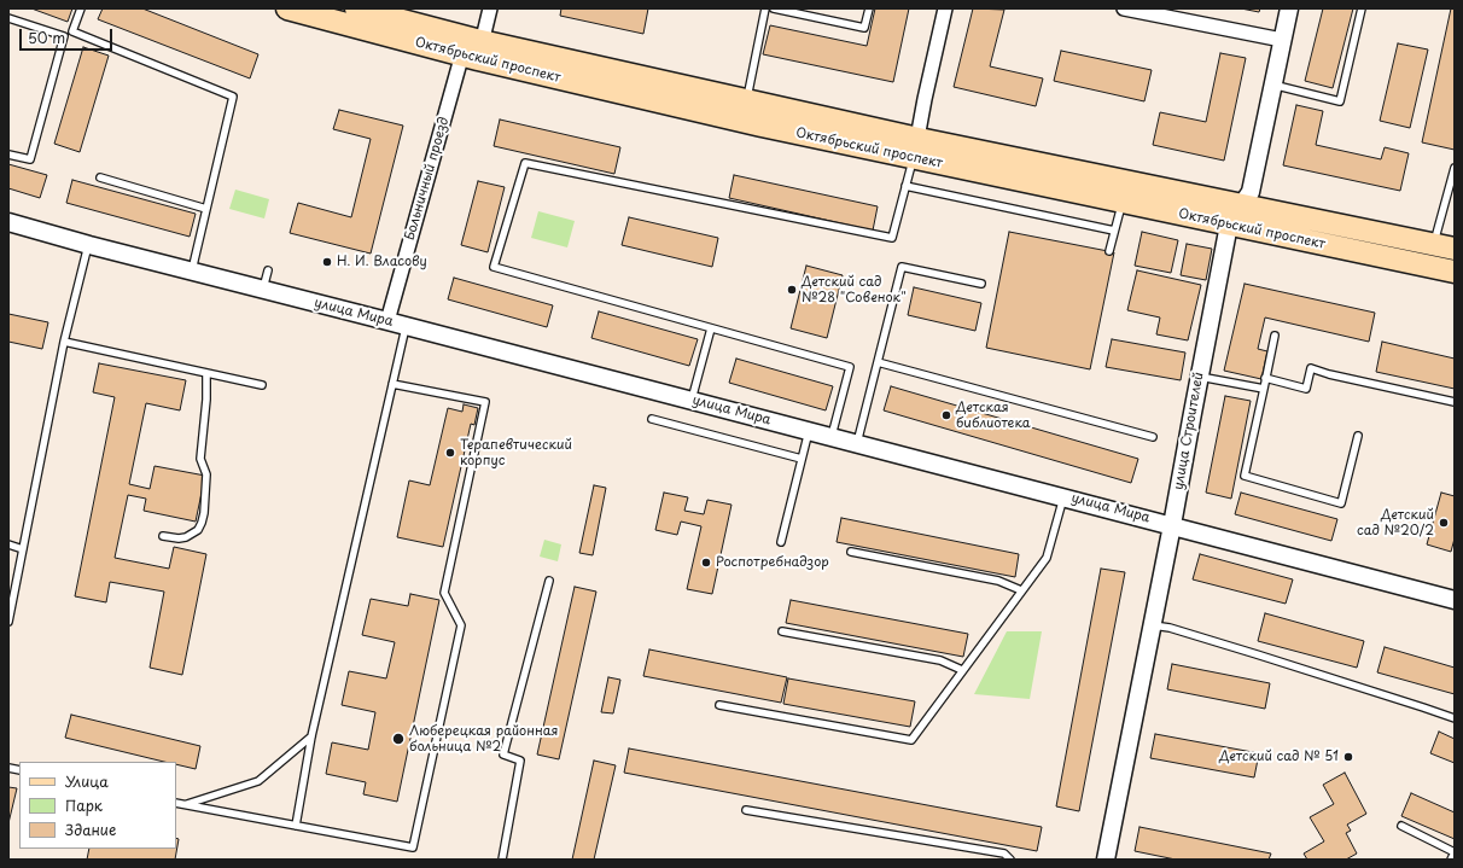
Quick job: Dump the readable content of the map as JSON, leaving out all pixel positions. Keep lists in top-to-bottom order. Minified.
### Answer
{"streets":{"main road":["Октябрьский проспект"],"street":["Больничный проезд","улица Мира","улица Строителей"]},"crossings":[["Октябрьский проспект","Больничный проезд"],["Октябрьский проспект","улица Строителей"],["Больничный проезд","улица Мира"],["улица Мира","улица Строителей"]],"places":["Н. И. Власову","Детский сад №28 \"Совенок\"","Детская библиотека","Терапевтический корпус","Детский сад №20/2","Роспотребнадзор","Люберецкая районная больница №2","Детский сад № 51"],"legend":["Улица","Парк","Здание"],"scale_bar":"50 m"}
